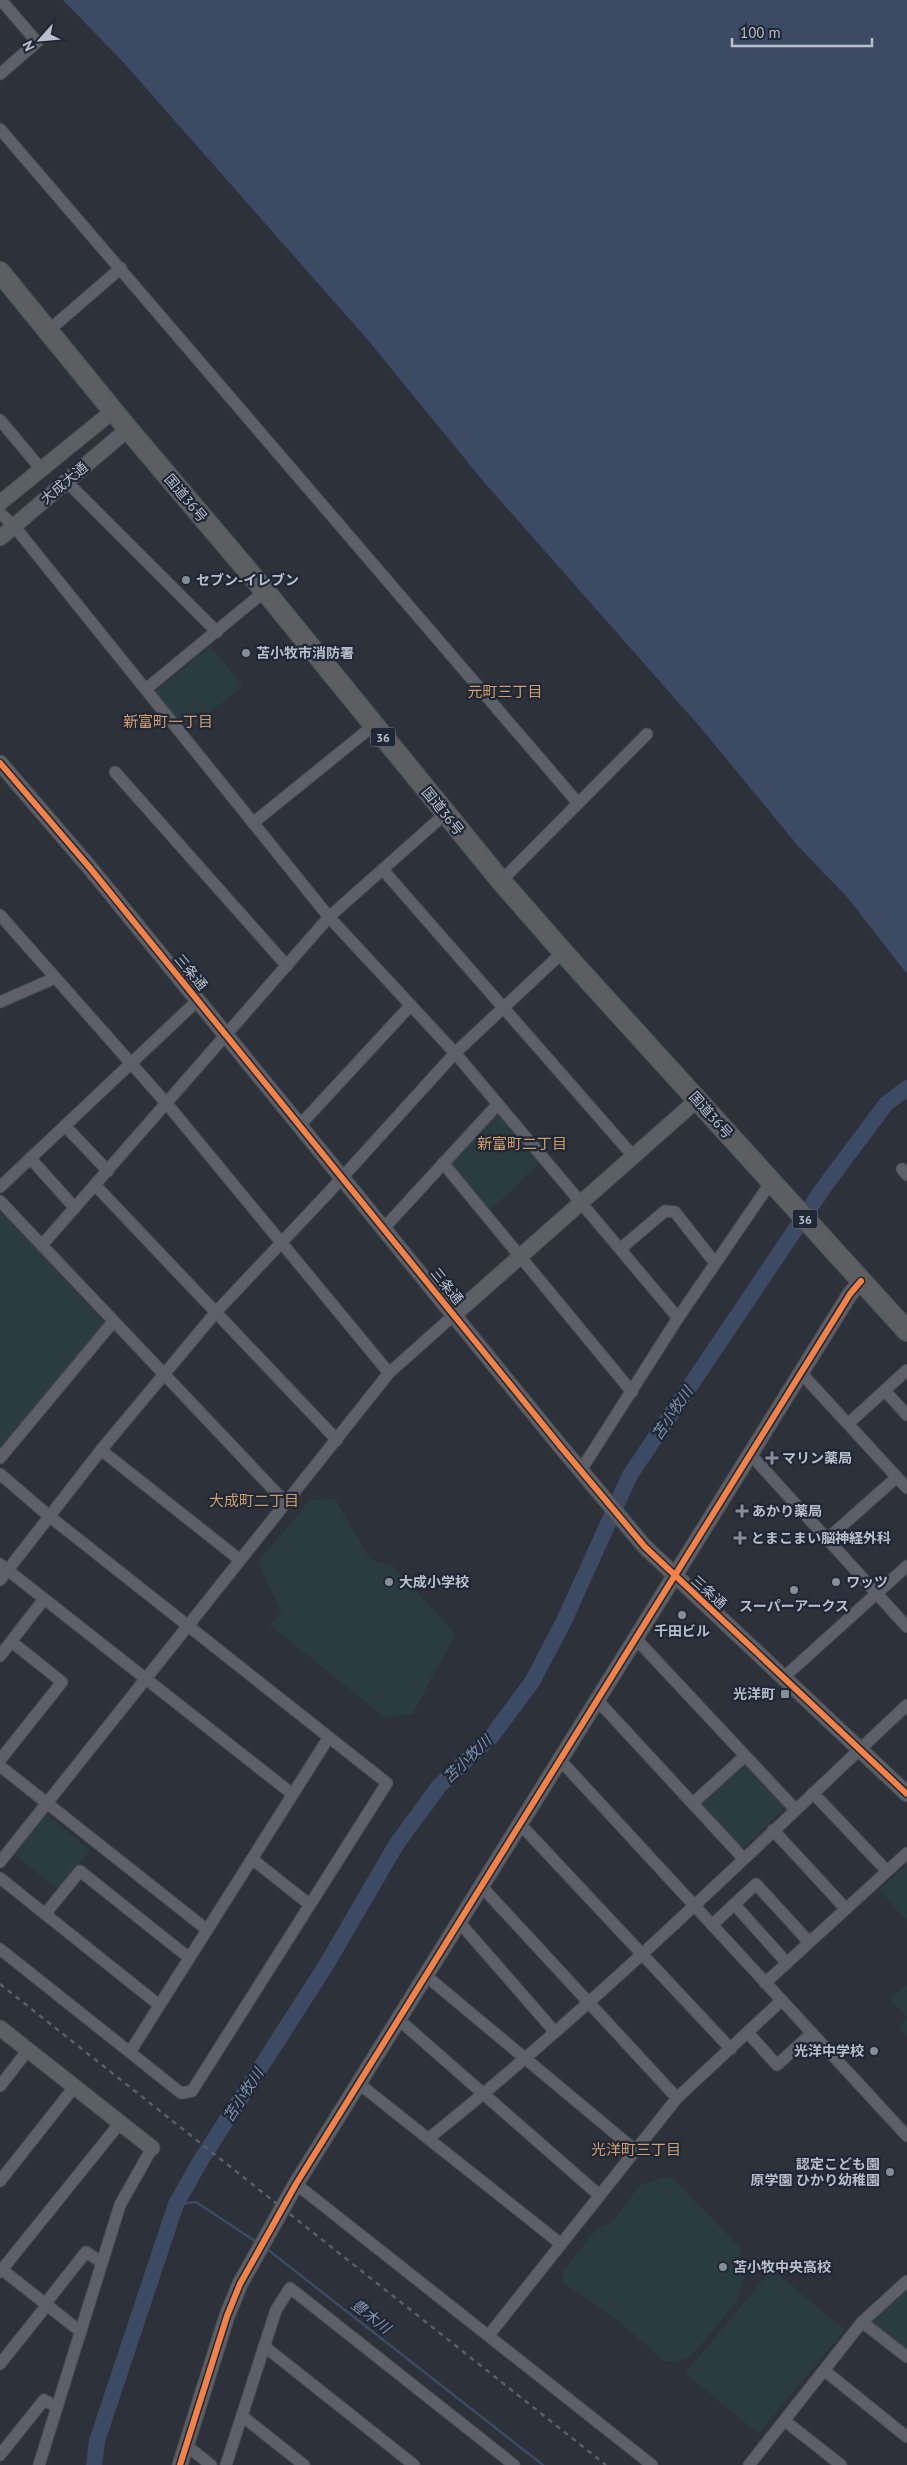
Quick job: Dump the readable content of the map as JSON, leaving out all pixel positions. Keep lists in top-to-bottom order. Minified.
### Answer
{"streets":{"highway":["国道36号","36"],"street":["大成大通","三条通"]},"crossings":[["大成大通","国道36号"]],"districts":["元町三丁目","新富町一丁目","新富町二丁目","大成町二丁目","光洋町三丁目"],"water":["苫小牧川","豊木川"],"places":{"other":["セブン-イレブン","苫小牧市消防署","大成小学校","ワッツ","スーパーアークス","千田ビル","光洋中学校","認定こども園 原学園 ひかり幼稚園","苫小牧中央高校"],"health":["マリン薬局","あかり薬局","とまこまい脳神経外科"],"transit":["光洋町"]},"scale_bar":"100 m","north":"bottom left"}
